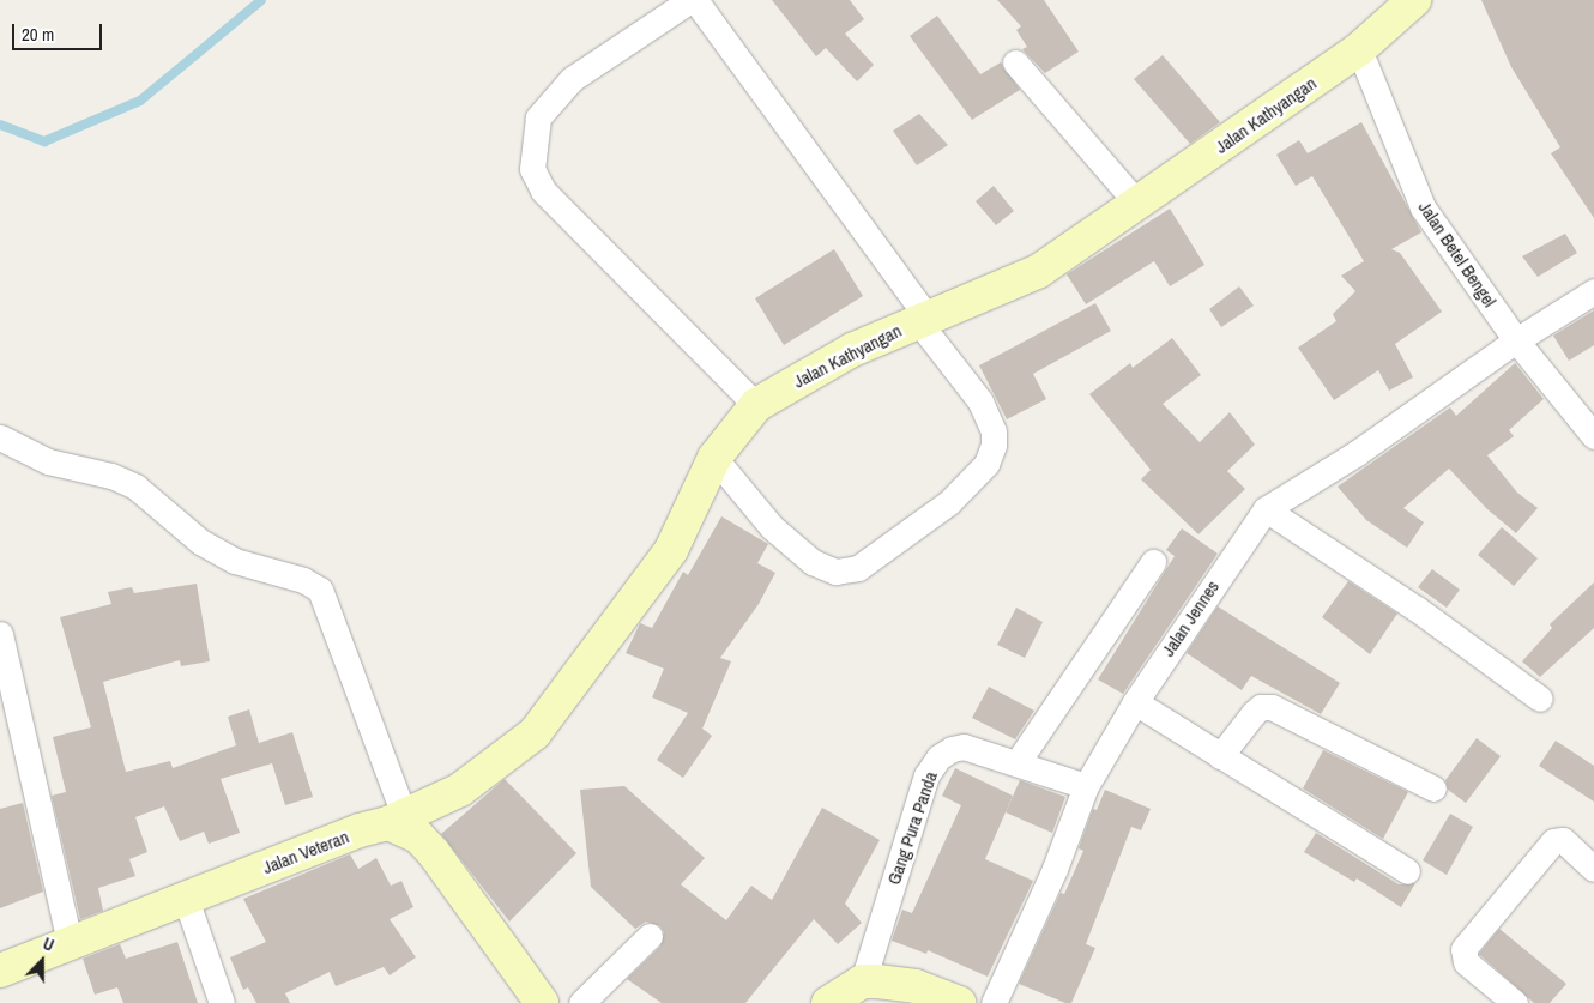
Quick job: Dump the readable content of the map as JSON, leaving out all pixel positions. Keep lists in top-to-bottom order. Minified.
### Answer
{"streets":{"street":["Jalan Kathyangan","Jalan Betel Bengel","Jalan Jennes","Gang Pura Panda","Jalan Veteran"]},"crossings":[["Jalan Kathyangan","Jalan Betel Bengel"],["Jalan Kathyangan","Jalan Veteran"],["Jalan Betel Bengel","Jalan Jennes"],["Jalan Jennes","Gang Pura Panda"]],"scale_bar":"20 m","north":"top"}
